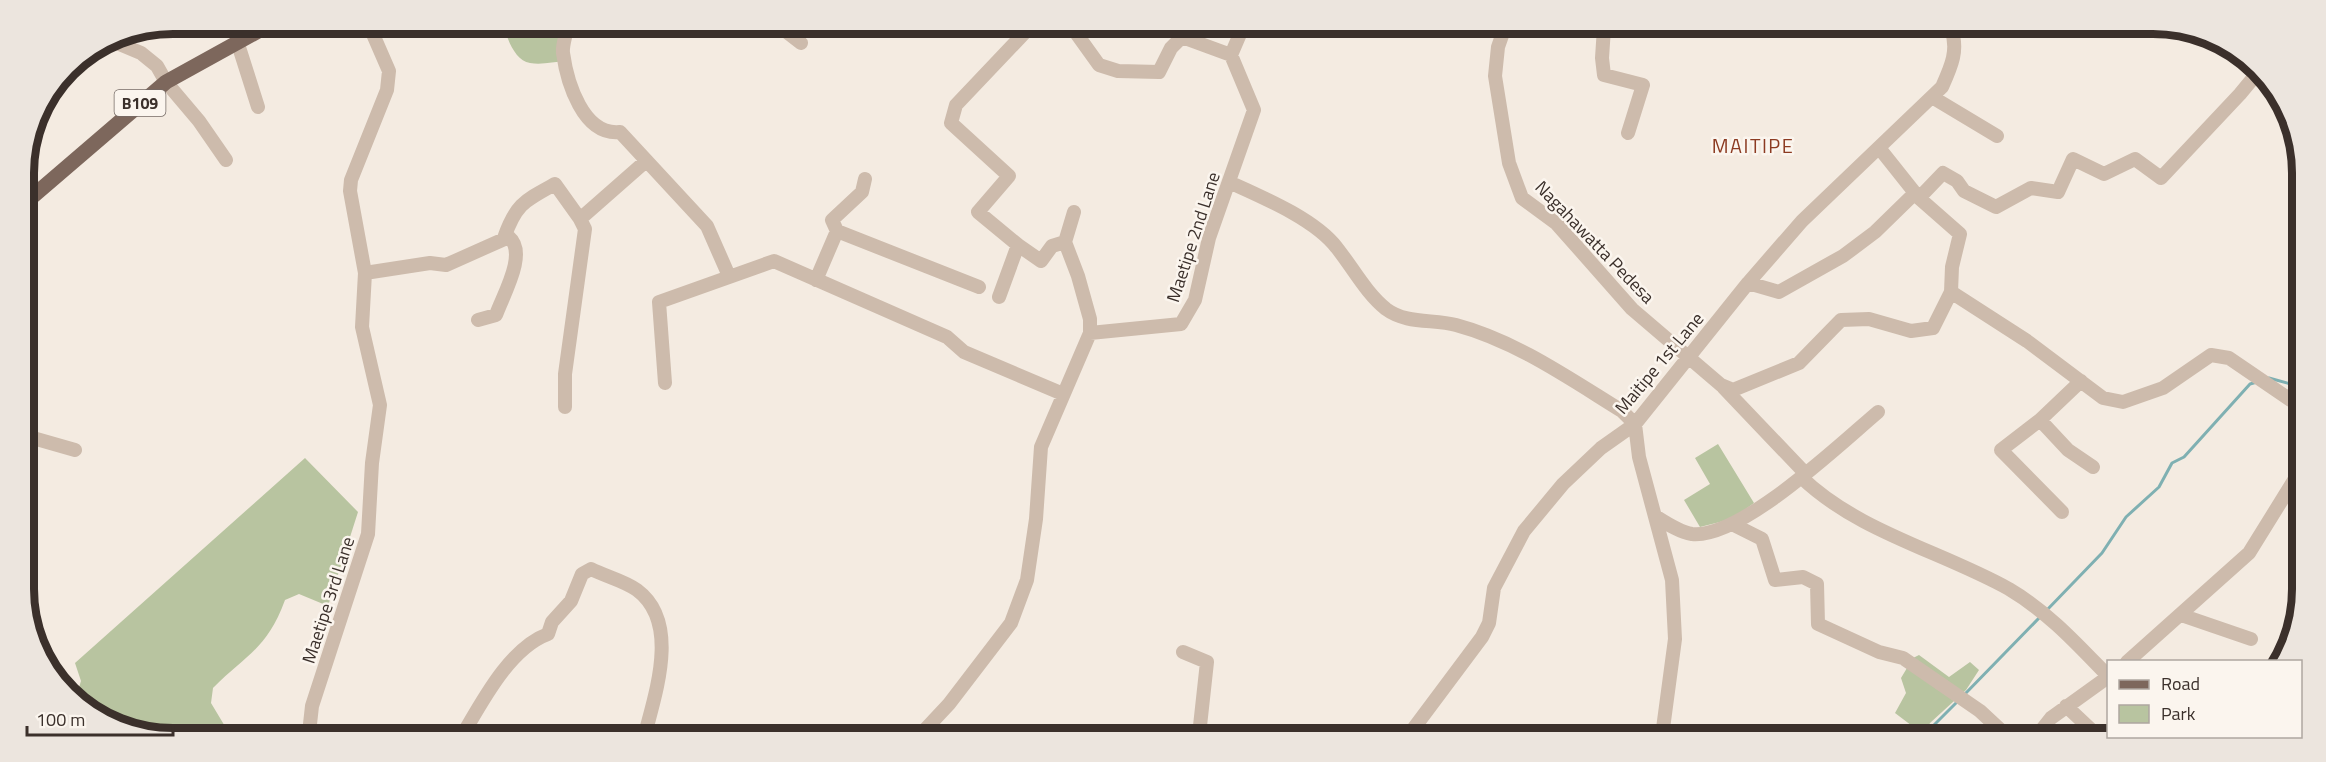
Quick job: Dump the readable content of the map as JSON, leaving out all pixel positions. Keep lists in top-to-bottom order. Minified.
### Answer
{"streets":{"main road":["B109"],"street":["Maetipe 2nd Lane","Nagahawatta Pedesa","Maitipe 1st Lane","Maetipe 3rd Lane"]},"crossings":[["Nagahawatta Pedesa","Maitipe 1st Lane"]],"districts":["MAITIPE"],"legend":["Road","Park"],"scale_bar":"100 m"}
